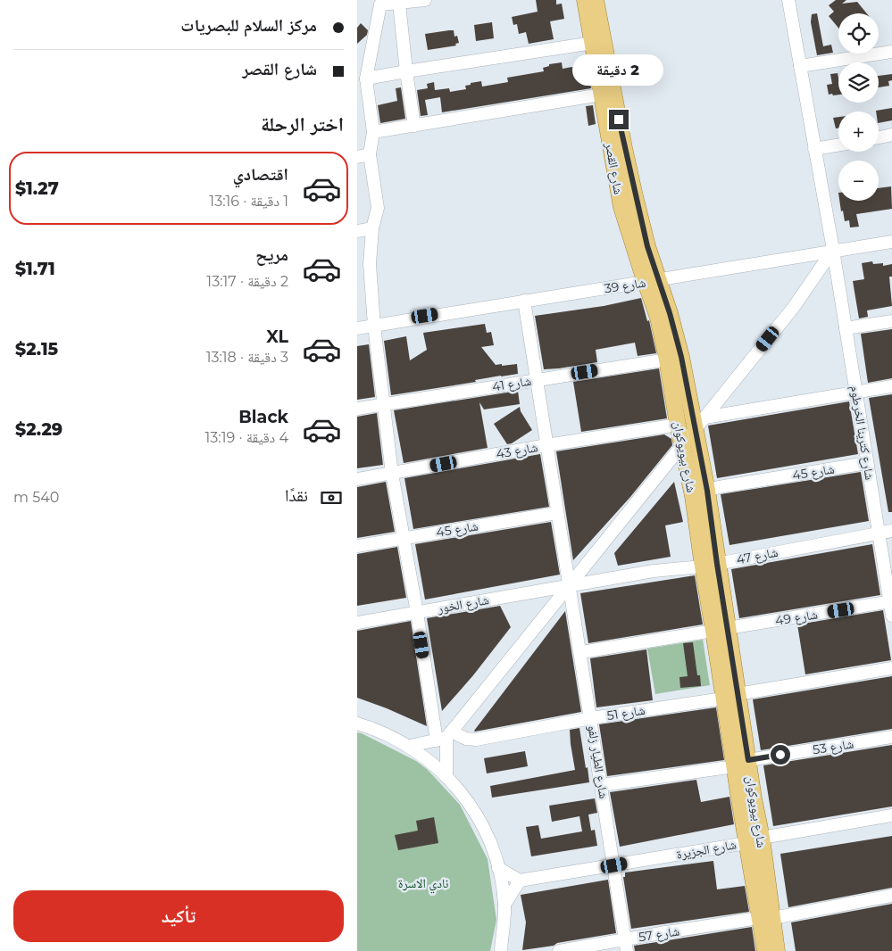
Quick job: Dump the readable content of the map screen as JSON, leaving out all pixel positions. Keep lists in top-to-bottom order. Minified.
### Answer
{"streets":{"main road":["شارع القصر","شارع بيويوكوان"],"street":["شارع 39","شارع 41","شارع كترينا الخرطوم","شارع 43","شارع 45","شارع 47","شارع الخور","شارع 49","شارع 51","شارع 53","شارع الطيار زلفو","شارع الجزيرة","شارع 57"]},"crossings":[["شارع القصر","شارع 39"],["شارع القصر","شارع بيويوكوان"],["شارع 39","شارع كترينا الخرطوم"],["شارع 39","شارع بيويوكوان"],["شارع 39","شارع الطيار زلفو"],["شارع 41","شارع بيويوكوان"],["شارع 41","شارع الطيار زلفو"],["شارع كترينا الخرطوم","شارع 45"],["شارع كترينا الخرطوم","شارع 47"],["شارع كترينا الخرطوم","شارع 49"],["شارع 43","شارع بيويوكوان"],["شارع 43","شارع الطيار زلفو"],["شارع بيويوكوان","شارع 45"],["شارع بيويوكوان","شارع 47"],["شارع بيويوكوان","شارع 49"],["شارع بيويوكوان","شارع 51"],["شارع بيويوكوان","شارع 53"],["شارع بيويوكوان","شارع الجزيرة"],["شارع بيويوكوان","شارع 57"],["شارع 45","شارع الطيار زلفو"],["شارع 47","شارع الخور"],["شارع 47","شارع الطيار زلفو"],["شارع الخور","شارع الطيار زلفو"],["شارع 49","شارع الطيار زلفو"],["شارع 51","شارع الطيار زلفو"],["شارع 53","شارع الطيار زلفو"],["شارع الطيار زلفو","شارع الجزيرة"],["شارع الطيار زلفو","شارع 57"]],"parks":["نادي الاسرة"],"page":{"banner":["مركز السلام للبصريات","شارع القصر"],"map_buttons":["+","−"],"bubble":"2 دقيقة","heading":"اختر الرحلة","list":[{"name":"اقتصادي","note":"1 دقيقة · 13:16","value":"$1.27"},{"name":"مريح","note":"2 دقيقة · 13:17","value":"$1.71"},{"name":"XL","note":"3 دقيقة · 13:18","value":"$2.15"},{"name":"Black","note":"4 دقيقة · 13:19","value":"$2.29"}],"pay":["نقدًا","540 m"],"buttons":"تأكيد"}}
